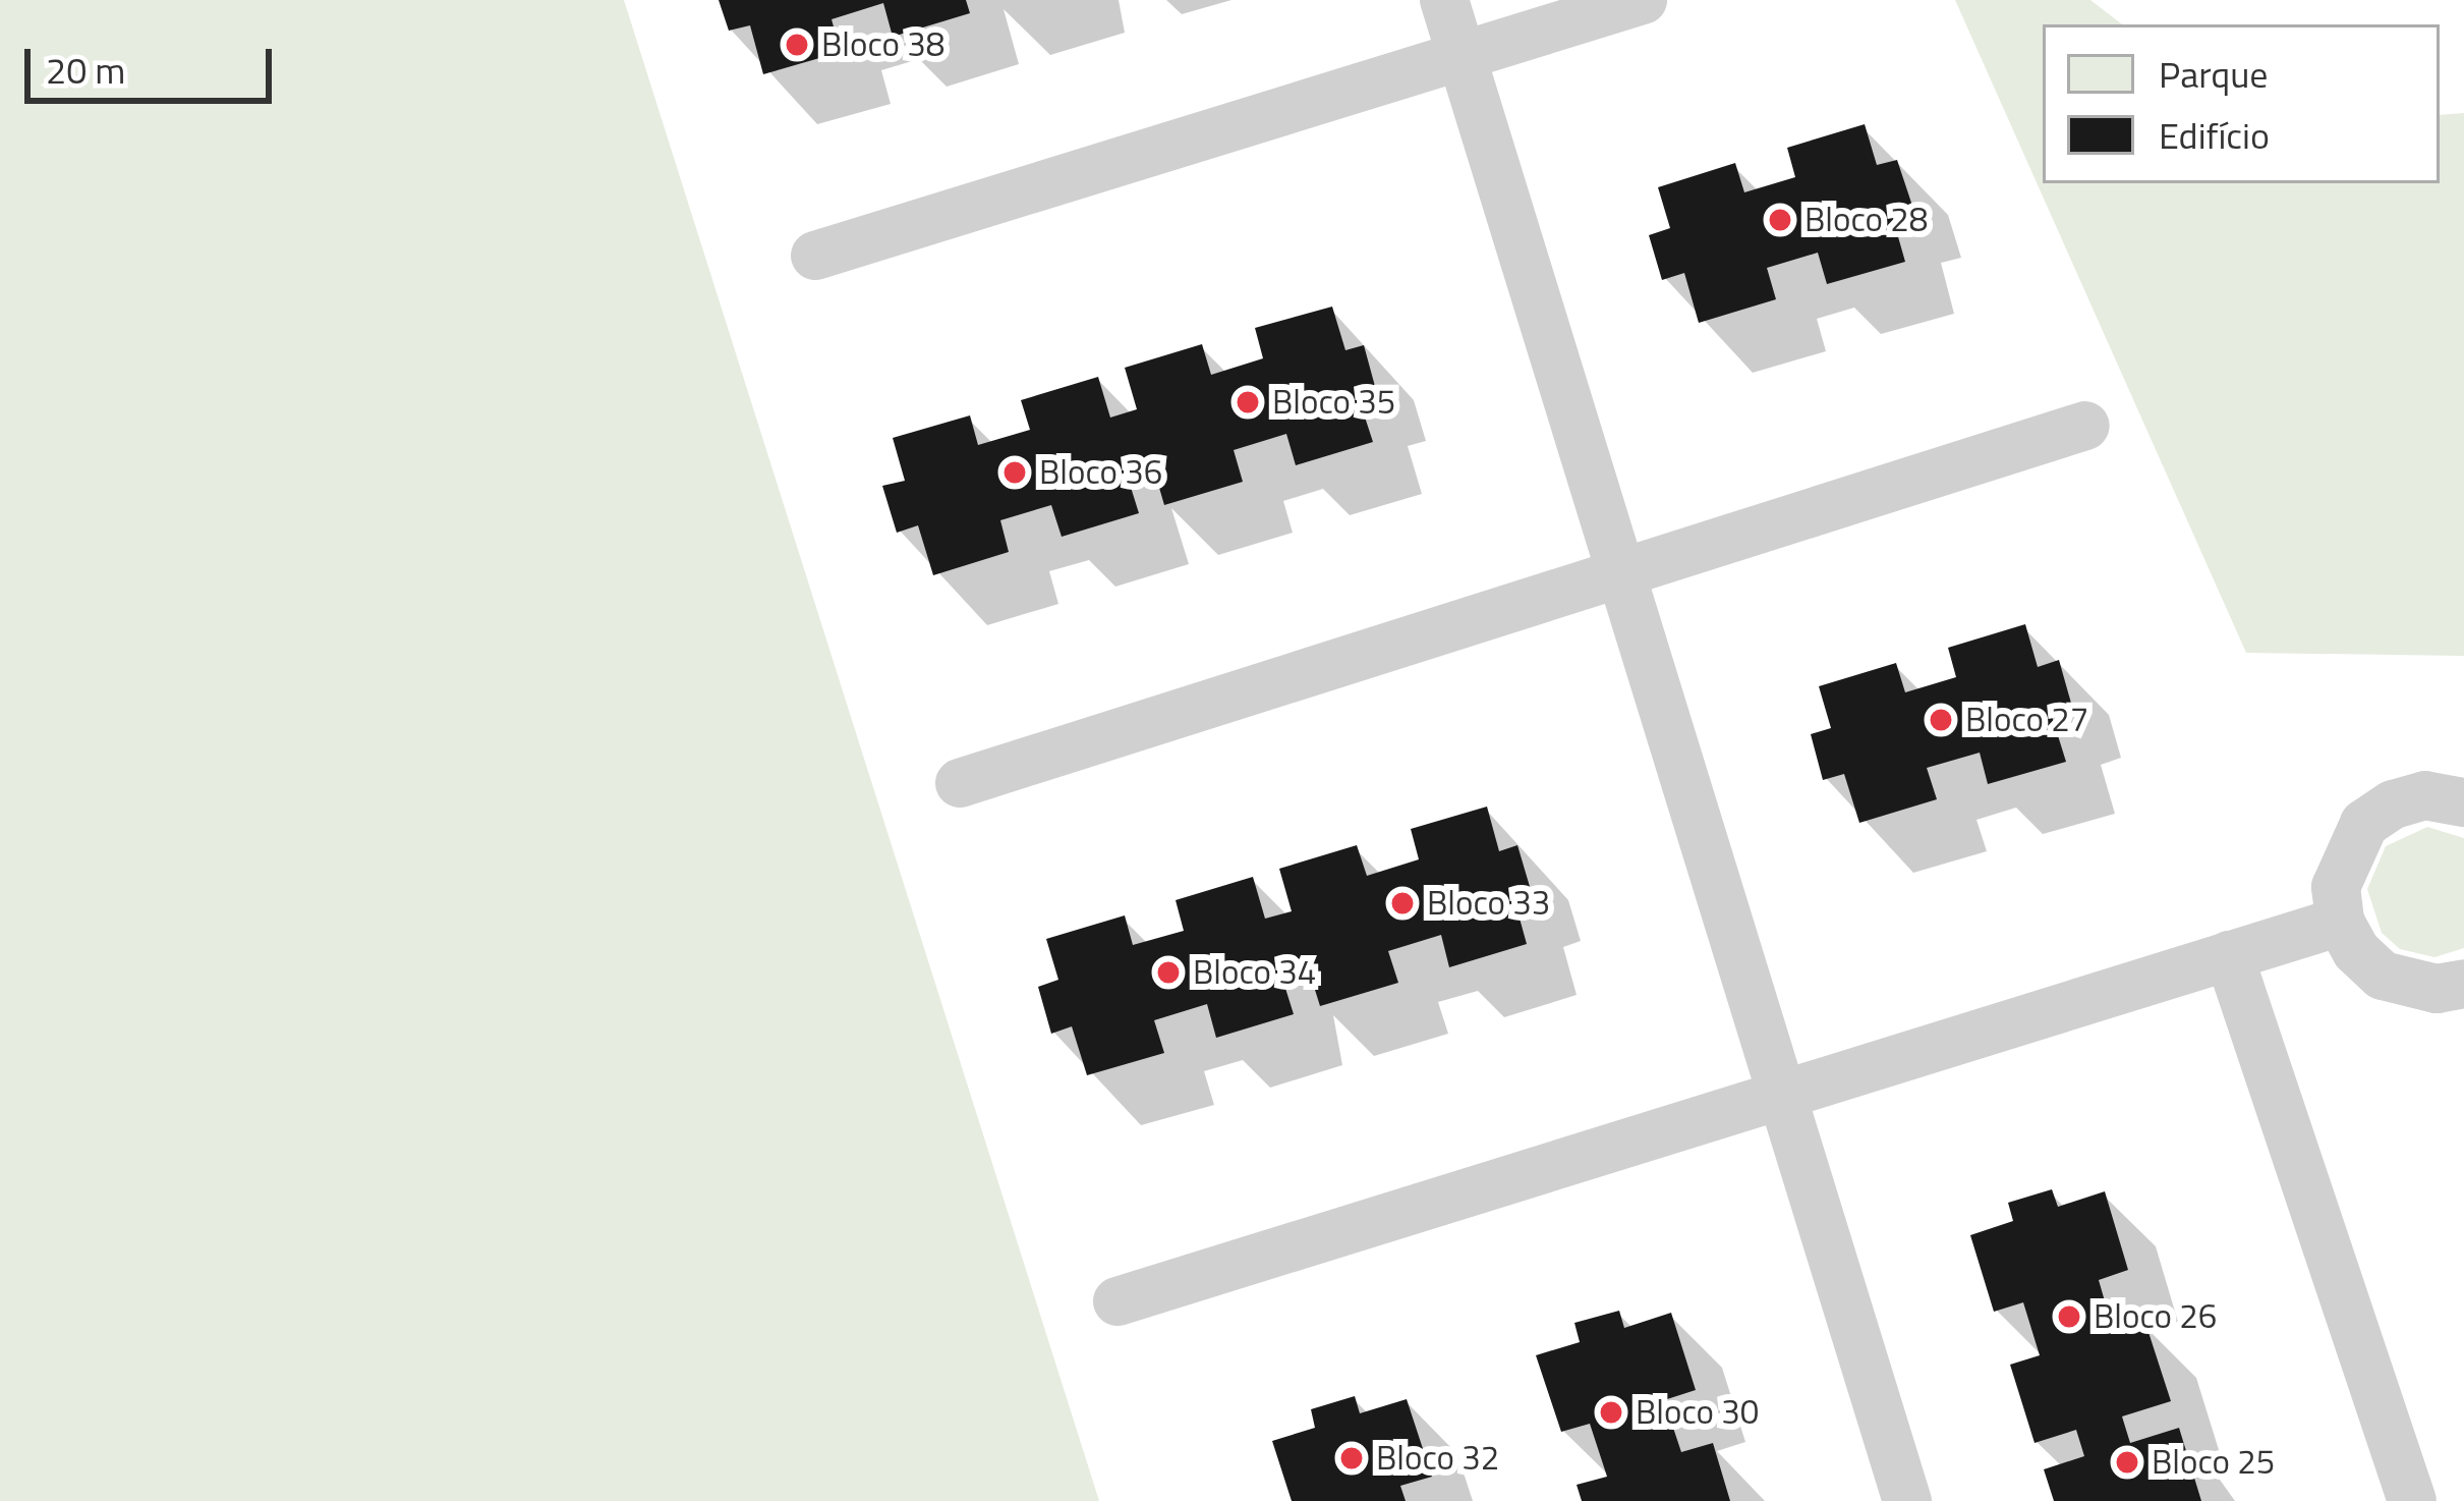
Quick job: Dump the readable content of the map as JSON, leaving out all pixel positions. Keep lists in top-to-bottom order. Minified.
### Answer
{"places":["Bloco 38","Bloco 28","Bloco 35","Bloco 36","Bloco 27","Bloco 33","Bloco 34","Bloco 26","Bloco 30","Bloco 32","Bloco 25"],"legend":["Parque","Edifício"],"scale_bar":"20 m"}
